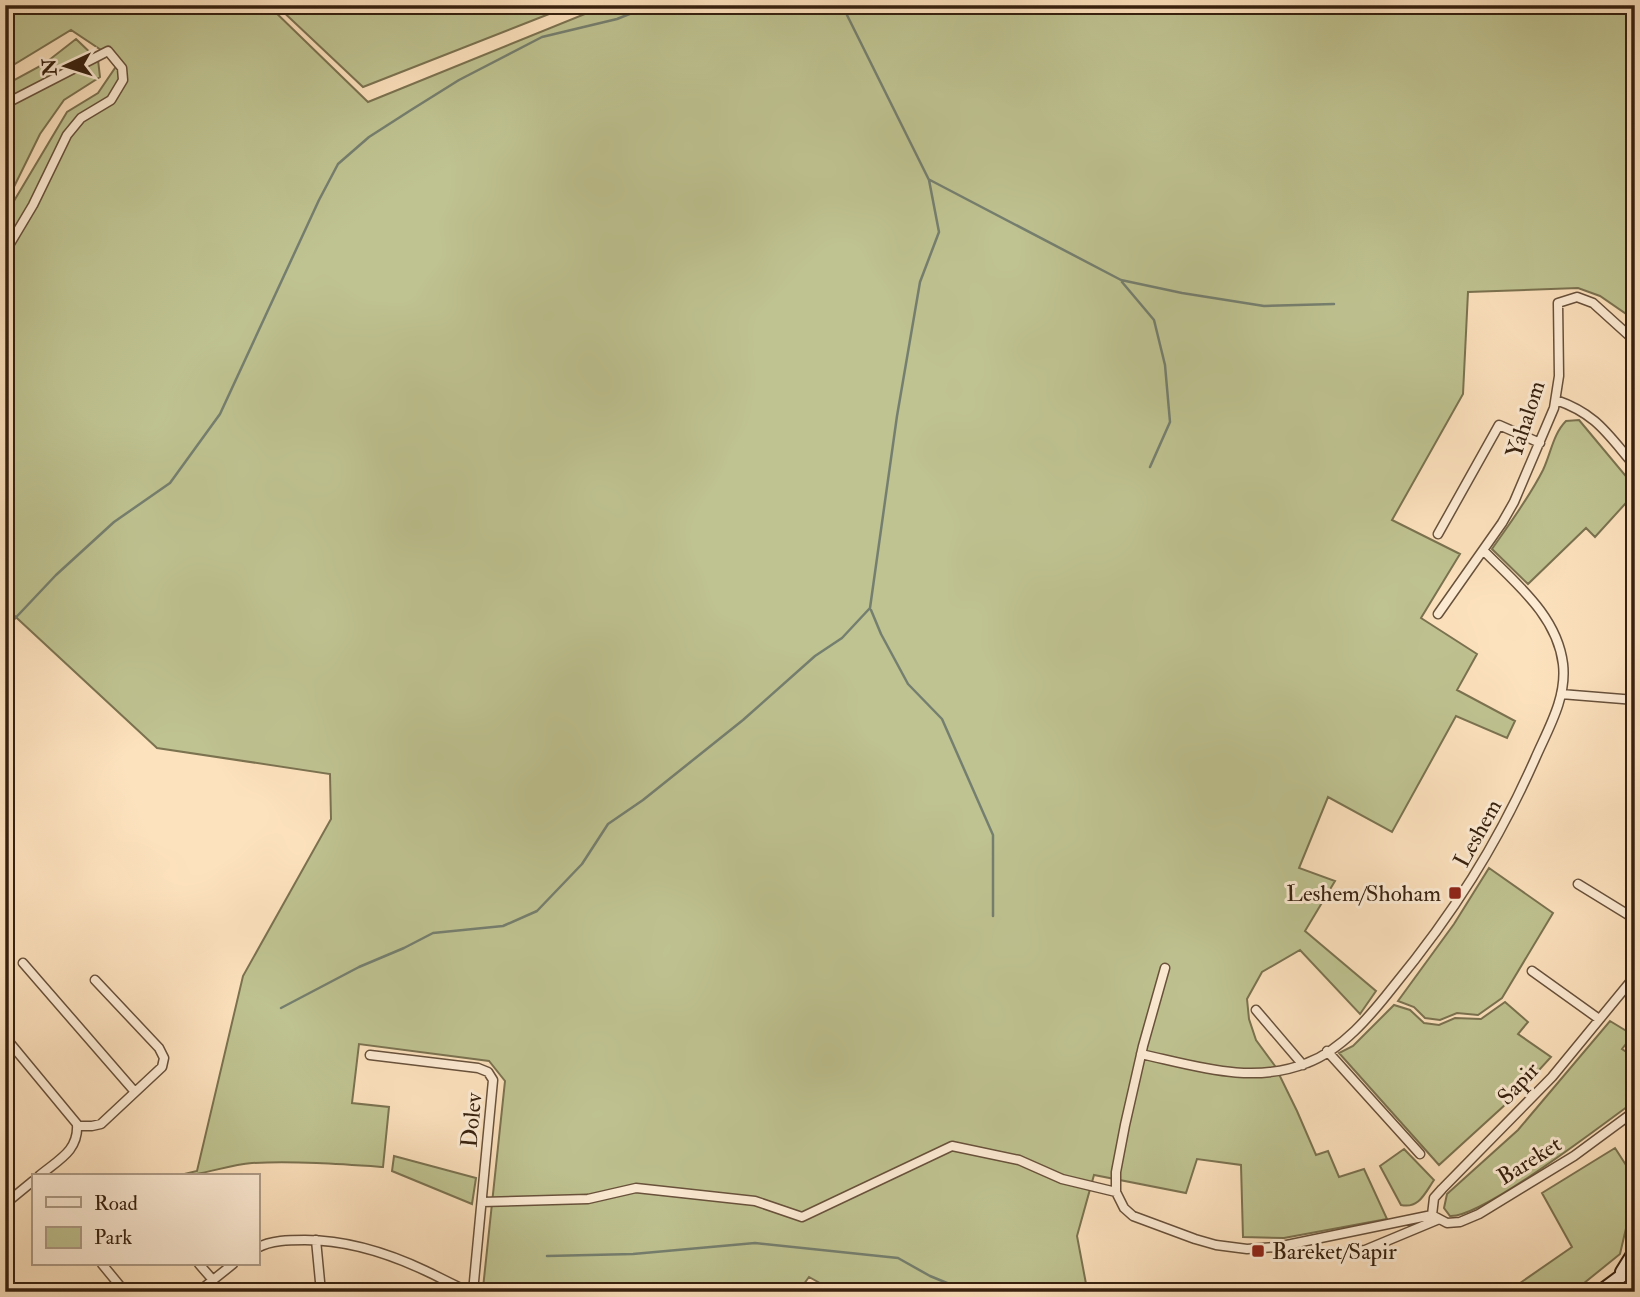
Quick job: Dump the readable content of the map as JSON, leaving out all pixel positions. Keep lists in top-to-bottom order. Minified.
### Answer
{"streets":{"street":["Yahalom","Leshem","Sapir","Dolev","Bareket"]},"crossings":[["Yahalom","Leshem"],["Sapir","Bareket"]],"places":{"transit":["Leshem/Shoham","Bareket/Sapir"]},"legend":["Road","Park"],"north":"left"}
